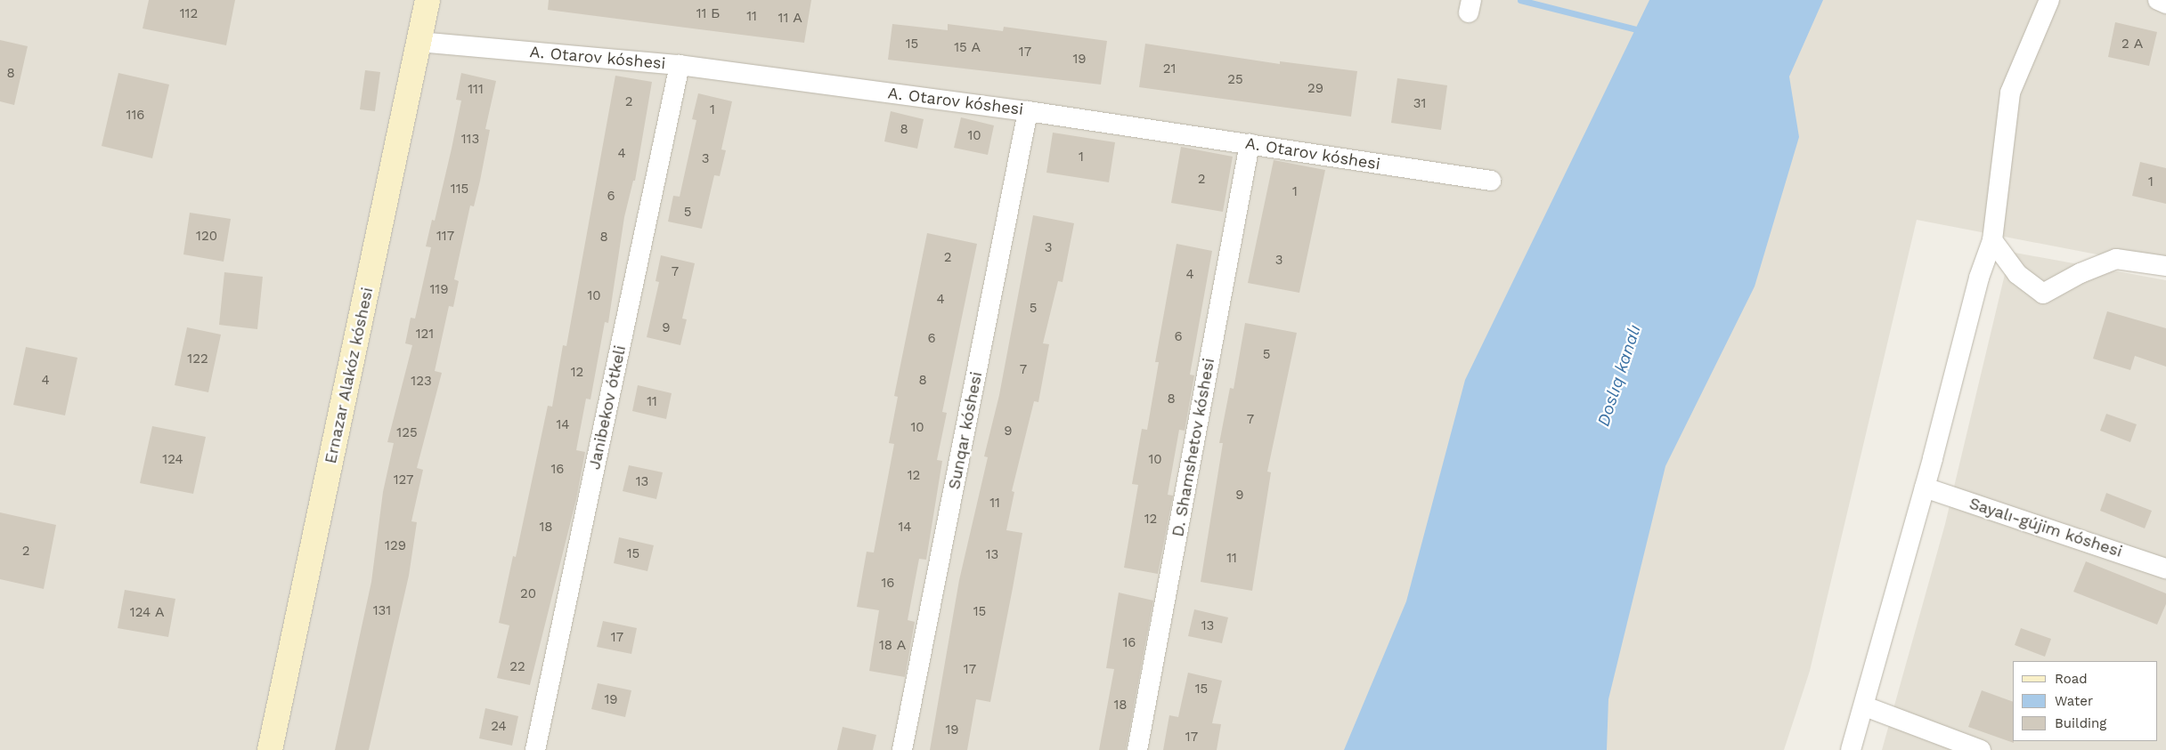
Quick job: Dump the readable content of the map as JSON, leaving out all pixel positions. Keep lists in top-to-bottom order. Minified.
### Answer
{"streets":{"main road":["Ernazar Alakóz kóshesi"],"street":["A. Otarov kóshesi","Janibekov ótkeli","Sunqar kóshesi","D. Shamshetov kóshesi","Sayalı-gújim kóshesi"]},"crossings":[["A. Otarov kóshesi","Ernazar Alakóz kóshesi"],["A. Otarov kóshesi","Janibekov ótkeli"],["A. Otarov kóshesi","Sunqar kóshesi"],["A. Otarov kóshesi","D. Shamshetov kóshesi"]],"water":["Doslıq kanalı"],"house_numbers":["112","11 Б","11","11 А","15","2 А","15 А","17","19","21","8","25","29","111","2","31","1","116","8","10","113","4","1","3","2","1","115","1","6","5","120","117","8","3","2","3","7","4","119","10","4","5","9","121","6","6","5","122","7","12","4","8","123","8","11","7","14","10","9","125","124","10","16","12","127","13","9","11","12","18","14","129","2","15","13","11","16","20","131","15","124 А","13","17","16","18 А","22","17","15","19","18","24","19","17"],"legend":["Road","Water","Building"]}
